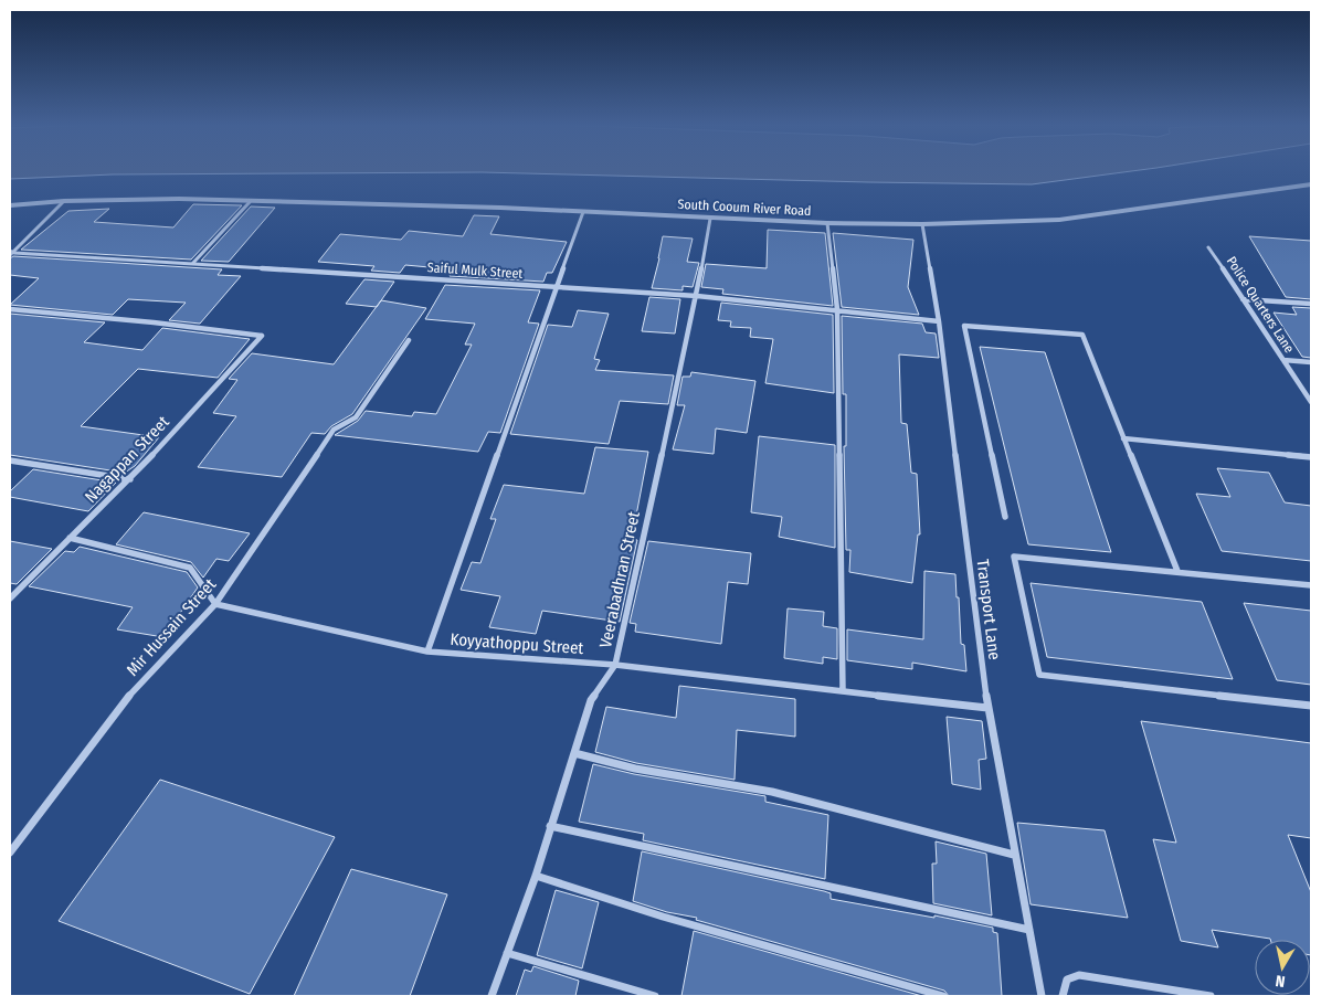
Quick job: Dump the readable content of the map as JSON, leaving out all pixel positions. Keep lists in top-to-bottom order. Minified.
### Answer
{"streets":{"street":["South Cooum River Road","Saiful Mulk Street","Police Quarters Lane","Nagappan Street","Veerabadhran Street","Transport Lane","Mir Hussain Street","Koyyathoppu Street"]},"crossings":[["South Cooum River Road","Veerabadhran Street"],["South Cooum River Road","Transport Lane"],["Saiful Mulk Street","Veerabadhran Street"],["Saiful Mulk Street","Transport Lane"],["Veerabadhran Street","Koyyathoppu Street"],["Transport Lane","Koyyathoppu Street"],["Mir Hussain Street","Koyyathoppu Street"]],"north":"bottom"}
